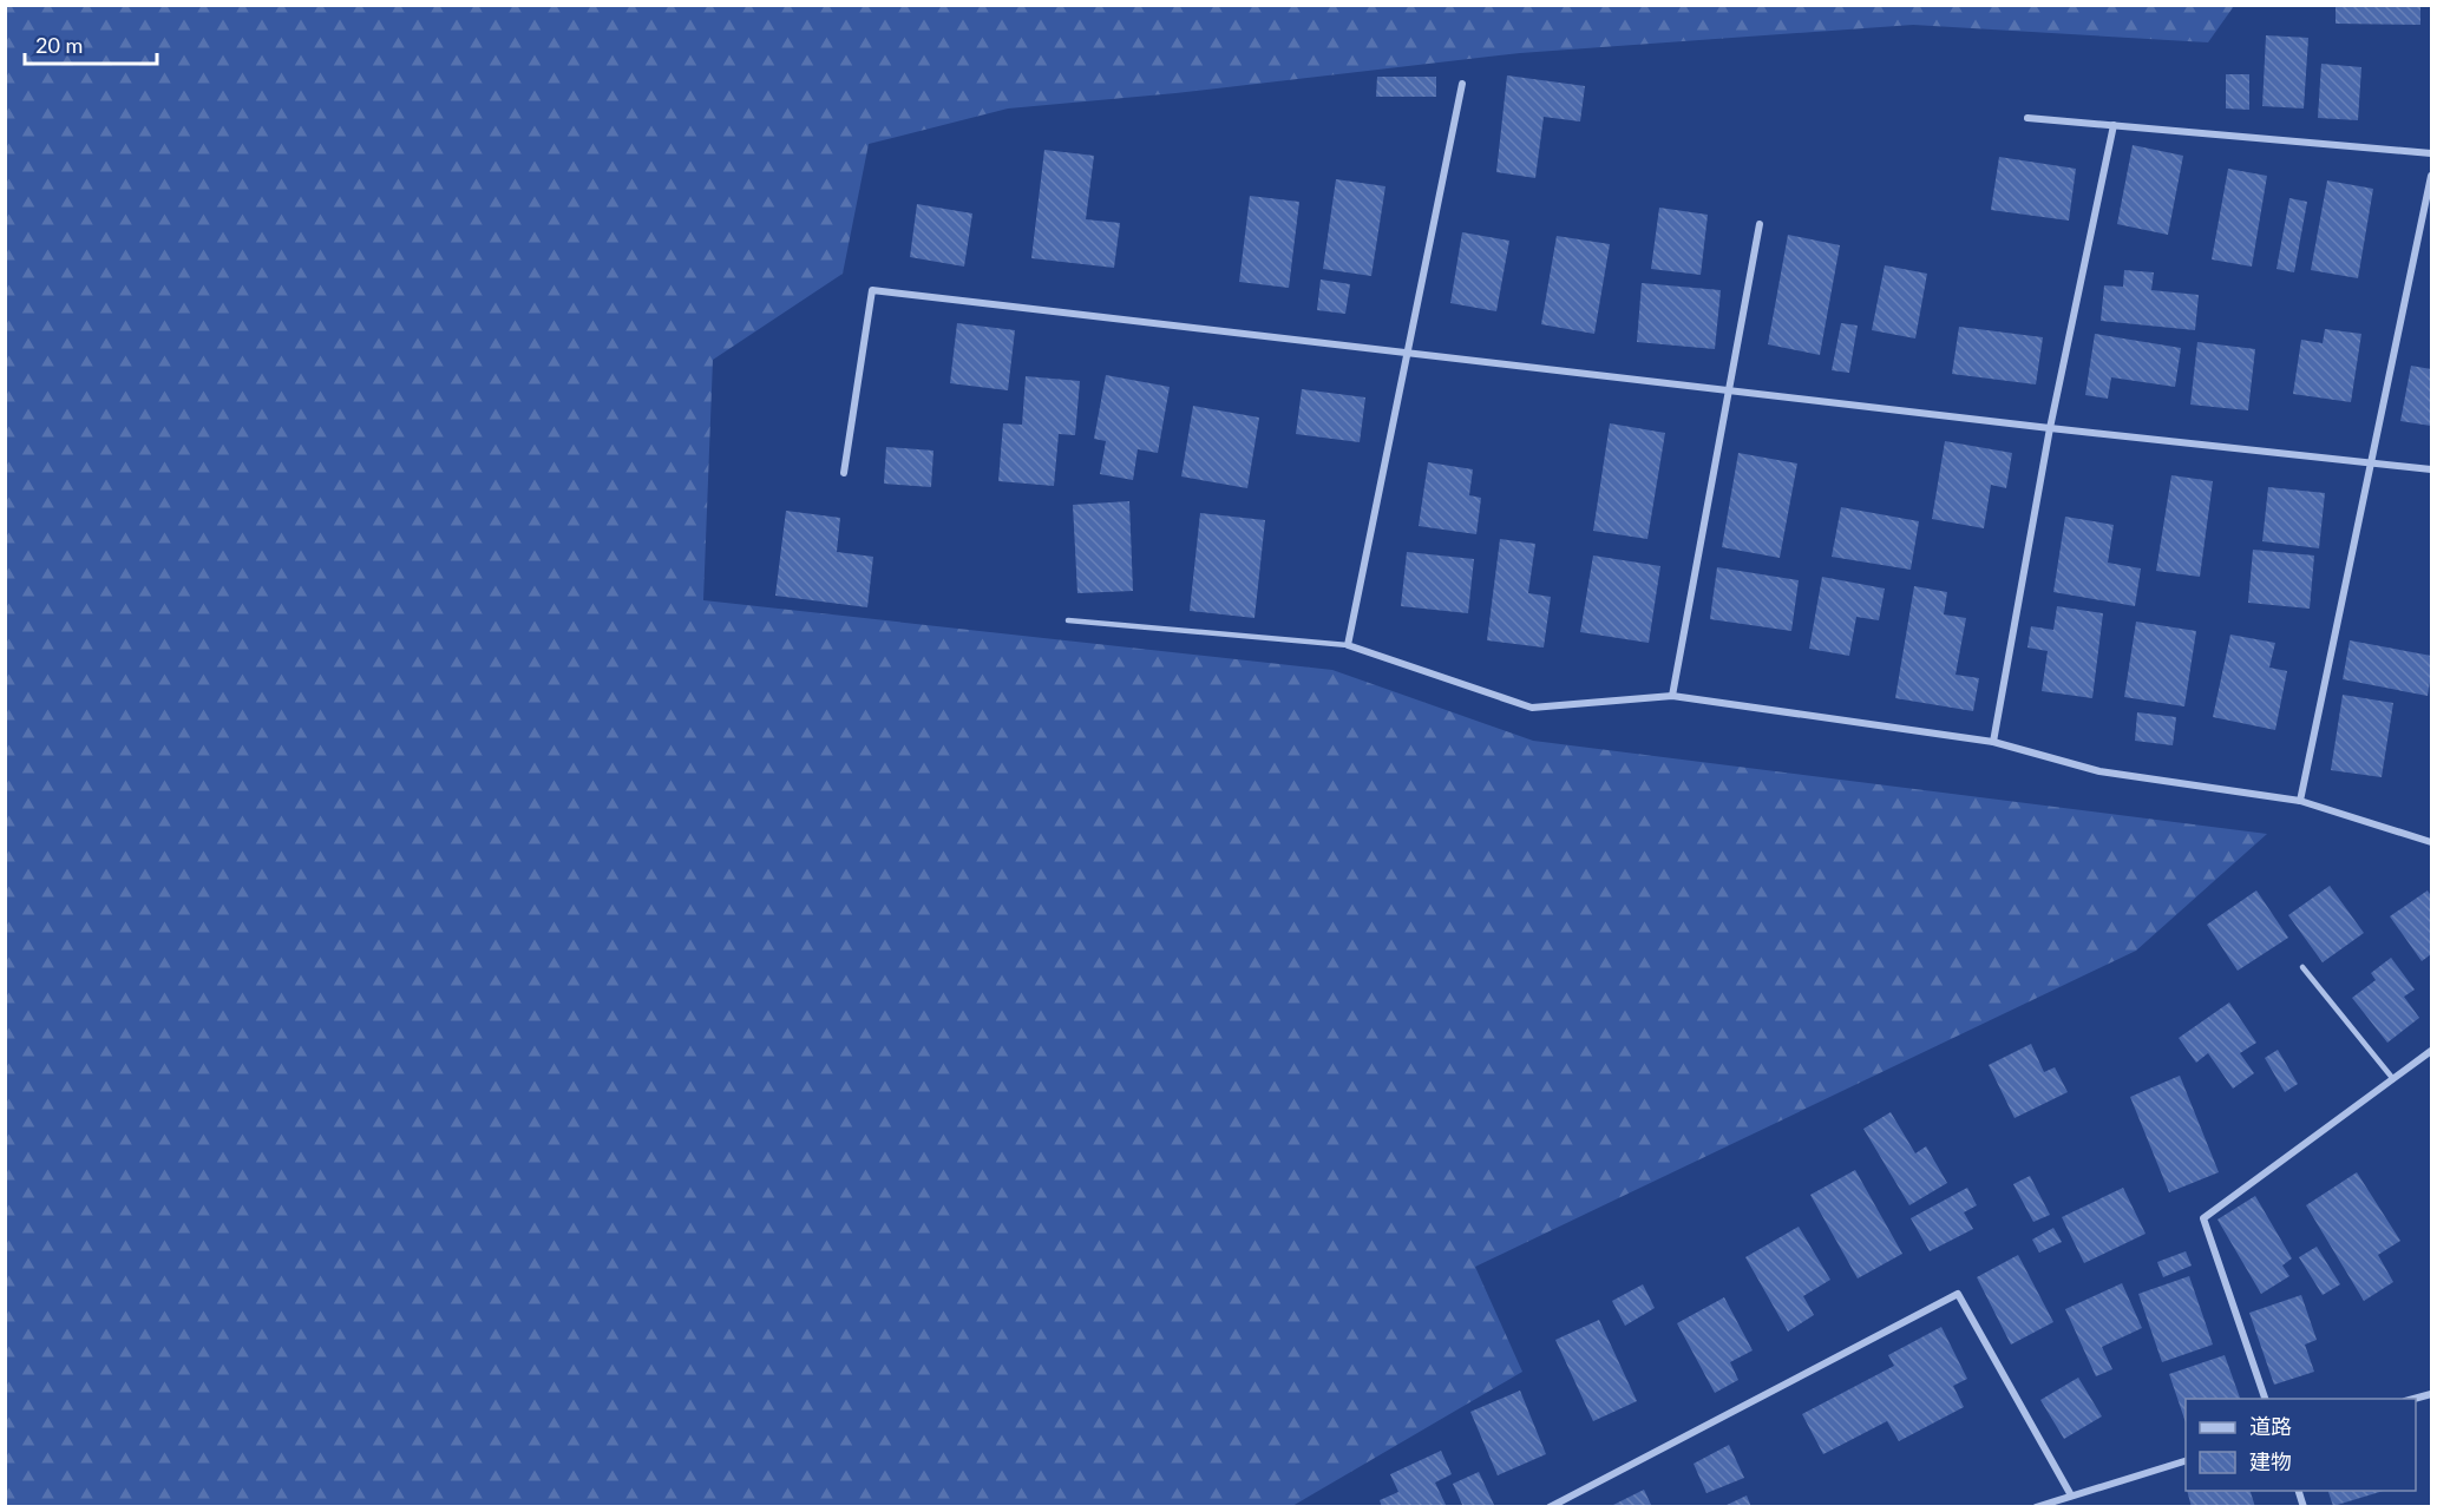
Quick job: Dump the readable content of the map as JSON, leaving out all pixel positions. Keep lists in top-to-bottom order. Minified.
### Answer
{"legend":["道路","建物"],"scale_bar":"20 m"}
